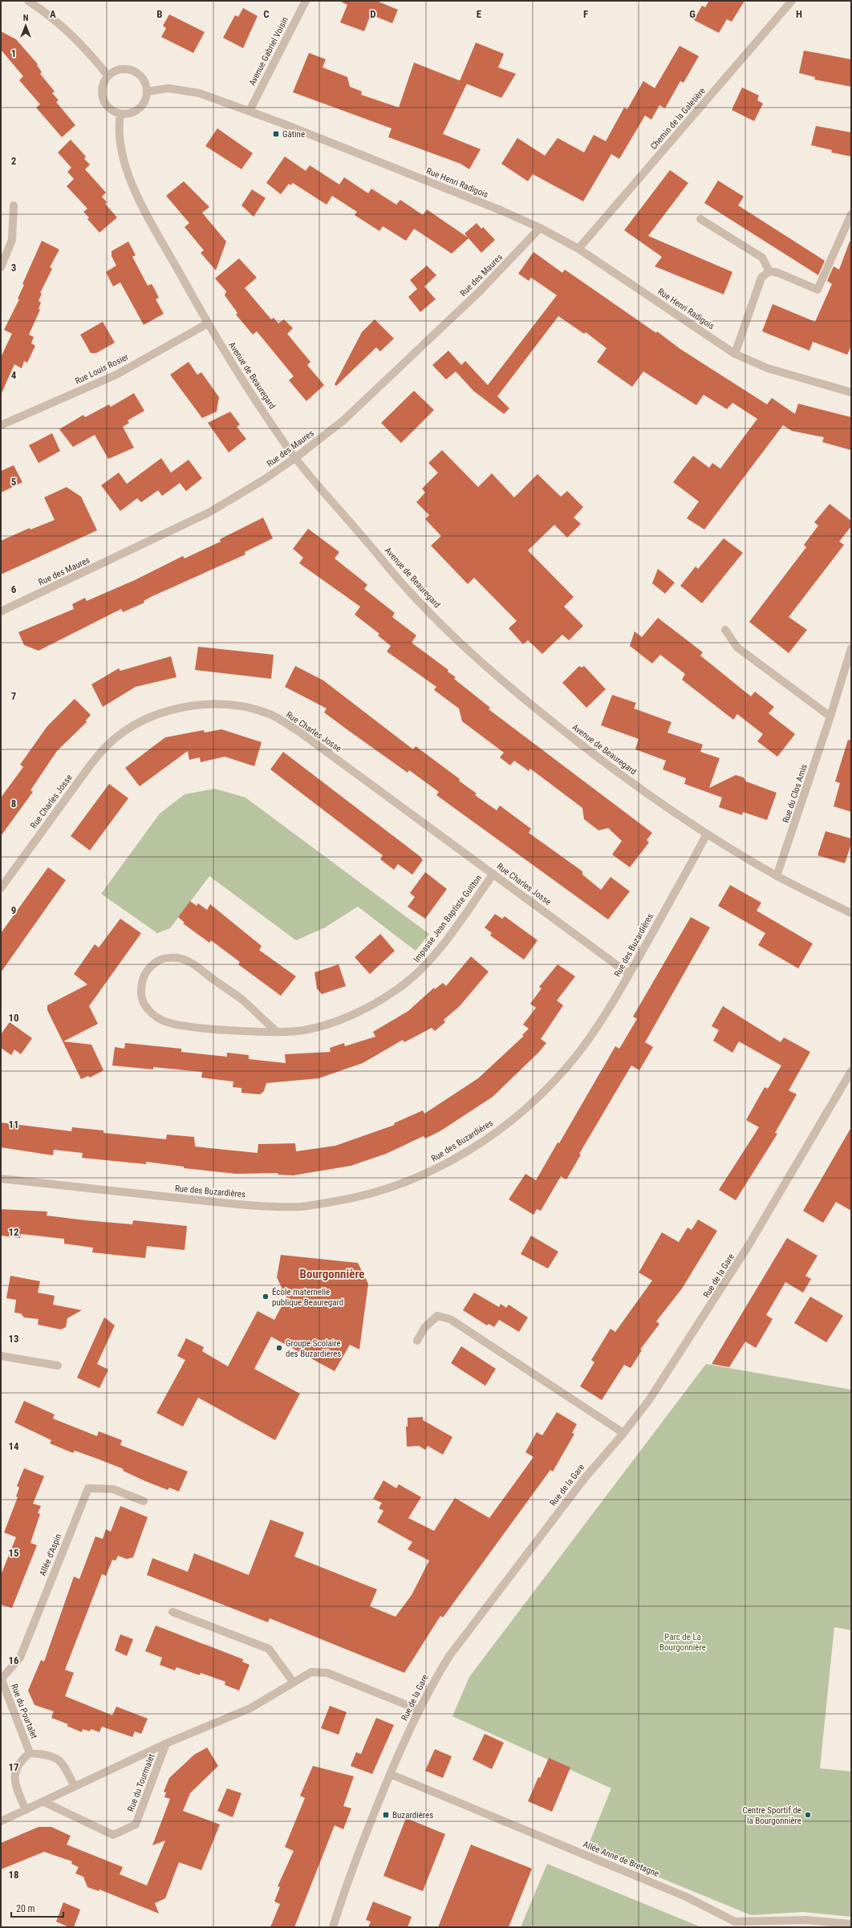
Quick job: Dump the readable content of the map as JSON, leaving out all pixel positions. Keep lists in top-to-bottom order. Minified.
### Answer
{"streets":{"street":["Avenue Gabriel Voisin","Chemin de la Galetière","Rue Henri Radigois","Rue des Maures","Rue Louis Rosier","Avenue de Beauregard","Rue Charles Josse","Rue du Clos Amis","Impasse Jean Baptiste Guitton","Rue des Buzardières","Rue de la Gare","Allée d'Aspin","Rue du Pourtalet","Rue du Tourmalet","Allée Anne de Bretagne"]},"crossings":[["Avenue Gabriel Voisin","Rue Henri Radigois"],["Chemin de la Galetière","Rue Henri Radigois"],["Rue Henri Radigois","Rue des Maures"],["Rue Henri Radigois","Avenue de Beauregard"],["Rue des Maures","Avenue de Beauregard"],["Rue Louis Rosier","Avenue de Beauregard"],["Avenue de Beauregard","Rue du Clos Amis"],["Avenue de Beauregard","Rue des Buzardières"],["Rue Charles Josse","Impasse Jean Baptiste Guitton"],["Rue Charles Josse","Rue des Buzardières"],["Rue de la Gare","Rue du Tourmalet"],["Rue de la Gare","Allée Anne de Bretagne"],["Allée d'Aspin","Rue du Pourtalet"],["Rue du Pourtalet","Rue du Tourmalet"]],"districts":["Bourgonnière"],"parks":["Parc de La Bourgonnière"],"places":{"transit":["Gâtine","Buzardières"],"other":["École maternelle publique Beauregard","Groupe Scolaire des Buzardières","Centre Sportif de la Bourgonnière"]},"scale_bar":"20 m","north":"top","grid":{"columns":["A","B","C","D","E","F","G","H"],"rows":["1","2","3","4","5","6","7","8","9","10","11","12","13","14","15","16","17","18"]}}
